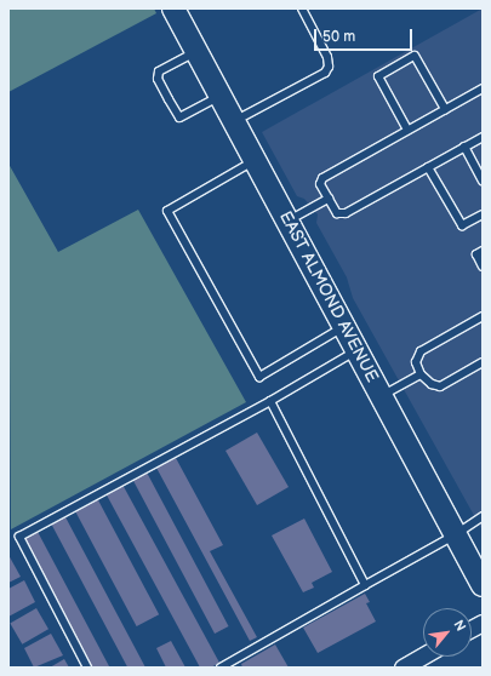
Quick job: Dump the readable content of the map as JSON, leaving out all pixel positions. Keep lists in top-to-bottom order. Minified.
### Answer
{"streets":{"main road":["EAST ALMOND AVENUE"]},"scale_bar":"50 m","north":"top right"}
